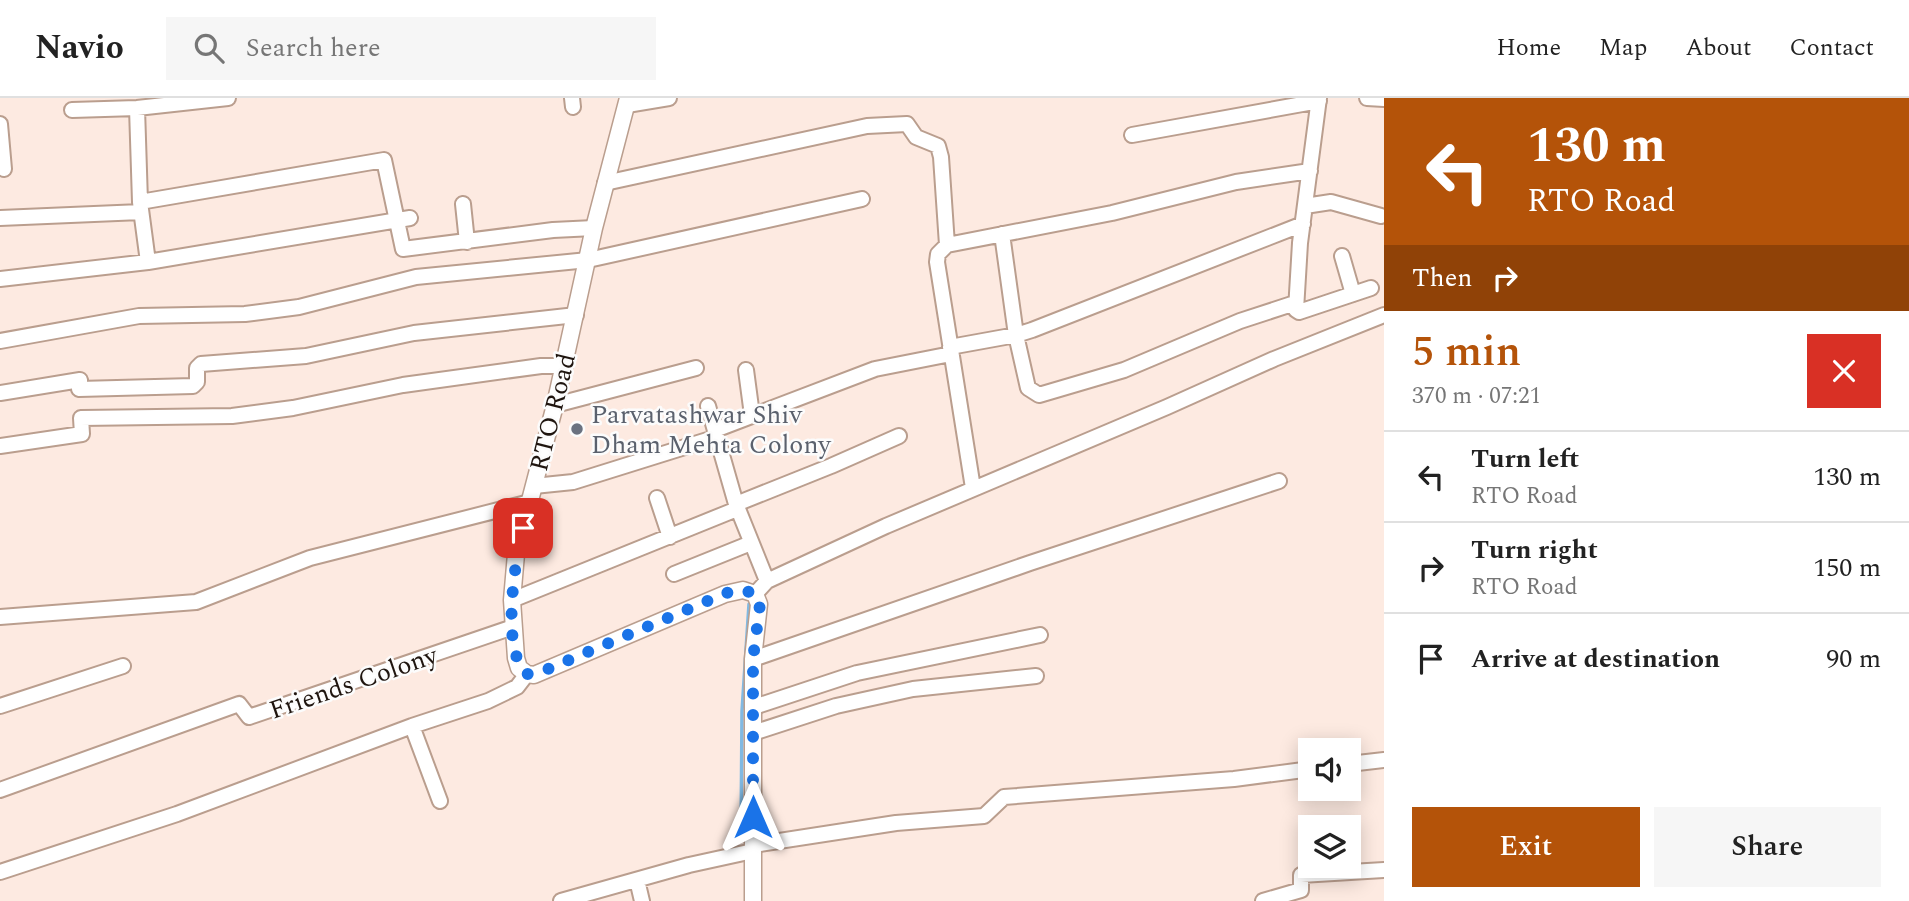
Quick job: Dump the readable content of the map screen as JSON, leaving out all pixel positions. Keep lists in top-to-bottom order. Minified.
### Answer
{"streets":{"street":["RTO Road","Friends Colony"]},"crossings":[["RTO Road","Friends Colony"]],"places":["Parvatashwar Shiv Dham Mehta Colony"],"page":{"header":"Navio","search":"Search here","nav":["Home","Map","About","Contact"],"turn":["130 m","RTO Road"],"then":"Then","heading":["5 min","370 m · 07:21"],"list":[{"name":"Turn left","note":"RTO Road","value":"130 m"},{"name":"Turn right","note":"RTO Road","value":"150 m"},{"name":"Arrive at destination","value":"90 m"}],"buttons":["Exit","Share"]}}
